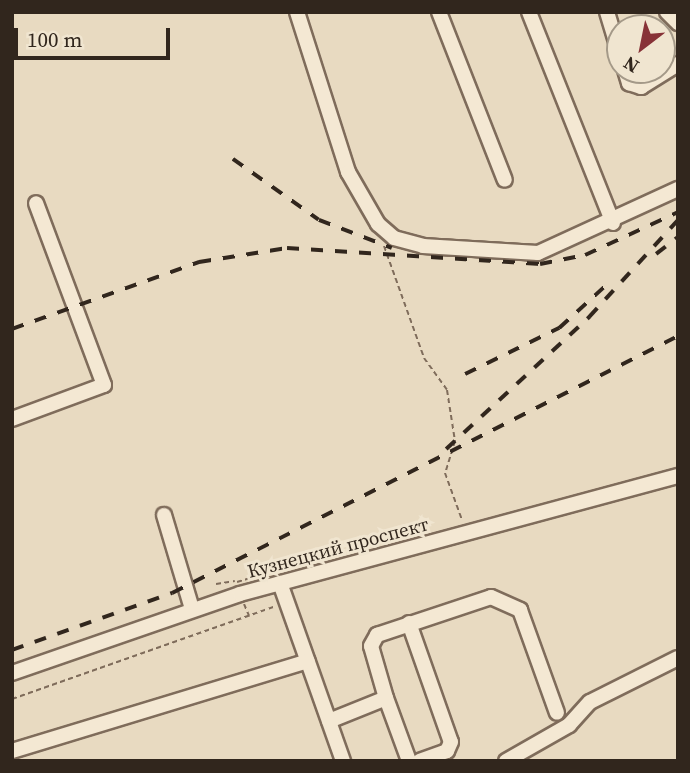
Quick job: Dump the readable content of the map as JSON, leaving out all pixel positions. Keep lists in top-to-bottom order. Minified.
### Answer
{"streets":{"street":["Кузнецкий проспект"]},"scale_bar":"100 m","north":"bottom left"}
